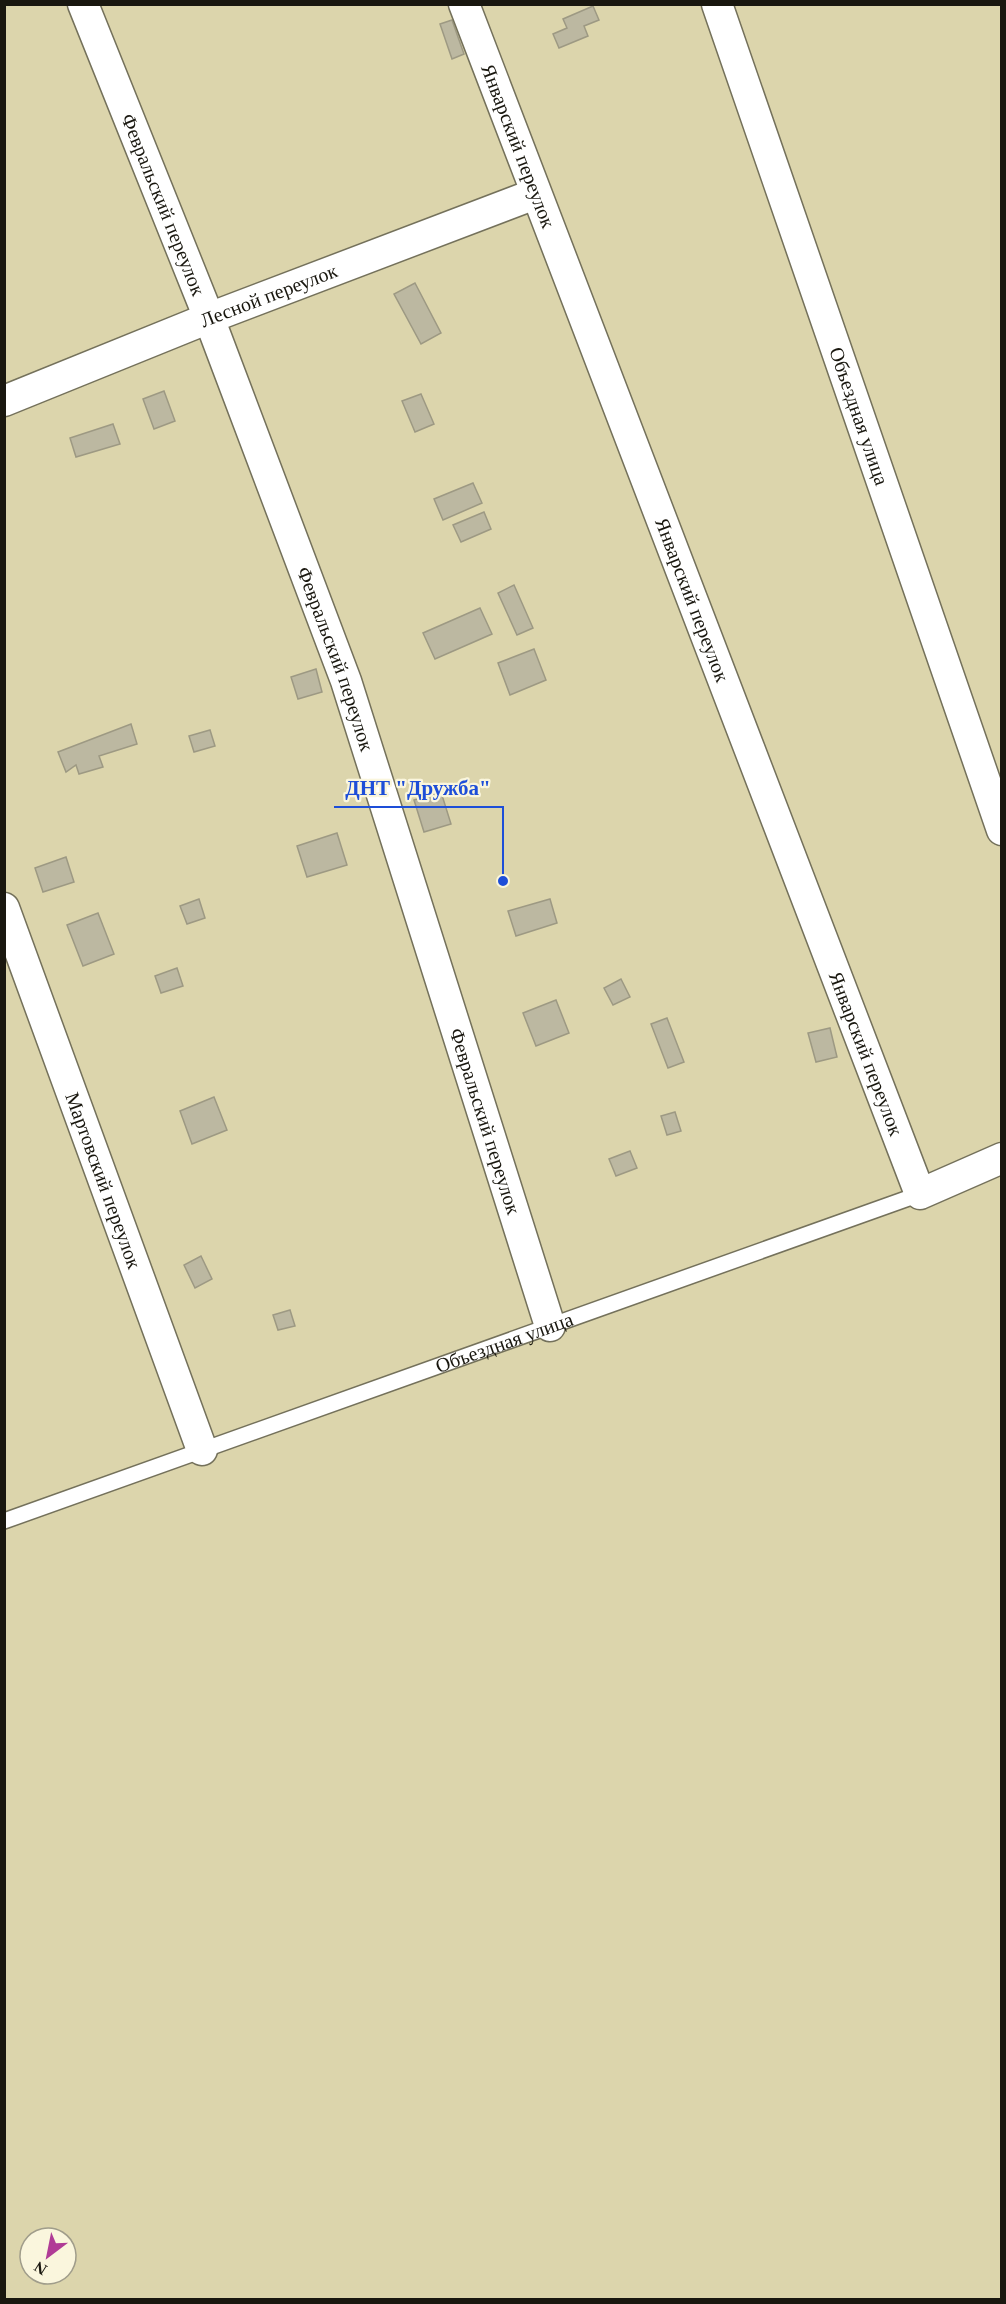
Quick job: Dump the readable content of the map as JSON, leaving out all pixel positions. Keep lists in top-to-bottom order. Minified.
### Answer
{"streets":{"street":["Январский переулок","Февральский переулок","Лесной переулок","Объездная улица","Мартовский переулок"]},"crossings":[["Январский переулок","Лесной переулок"],["Январский переулок","Объездная улица"],["Февральский переулок","Лесной переулок"],["Февральский переулок","Объездная улица"],["Объездная улица","Мартовский переулок"]],"places":["ДНТ \"Дружба\""],"north":"bottom left"}
